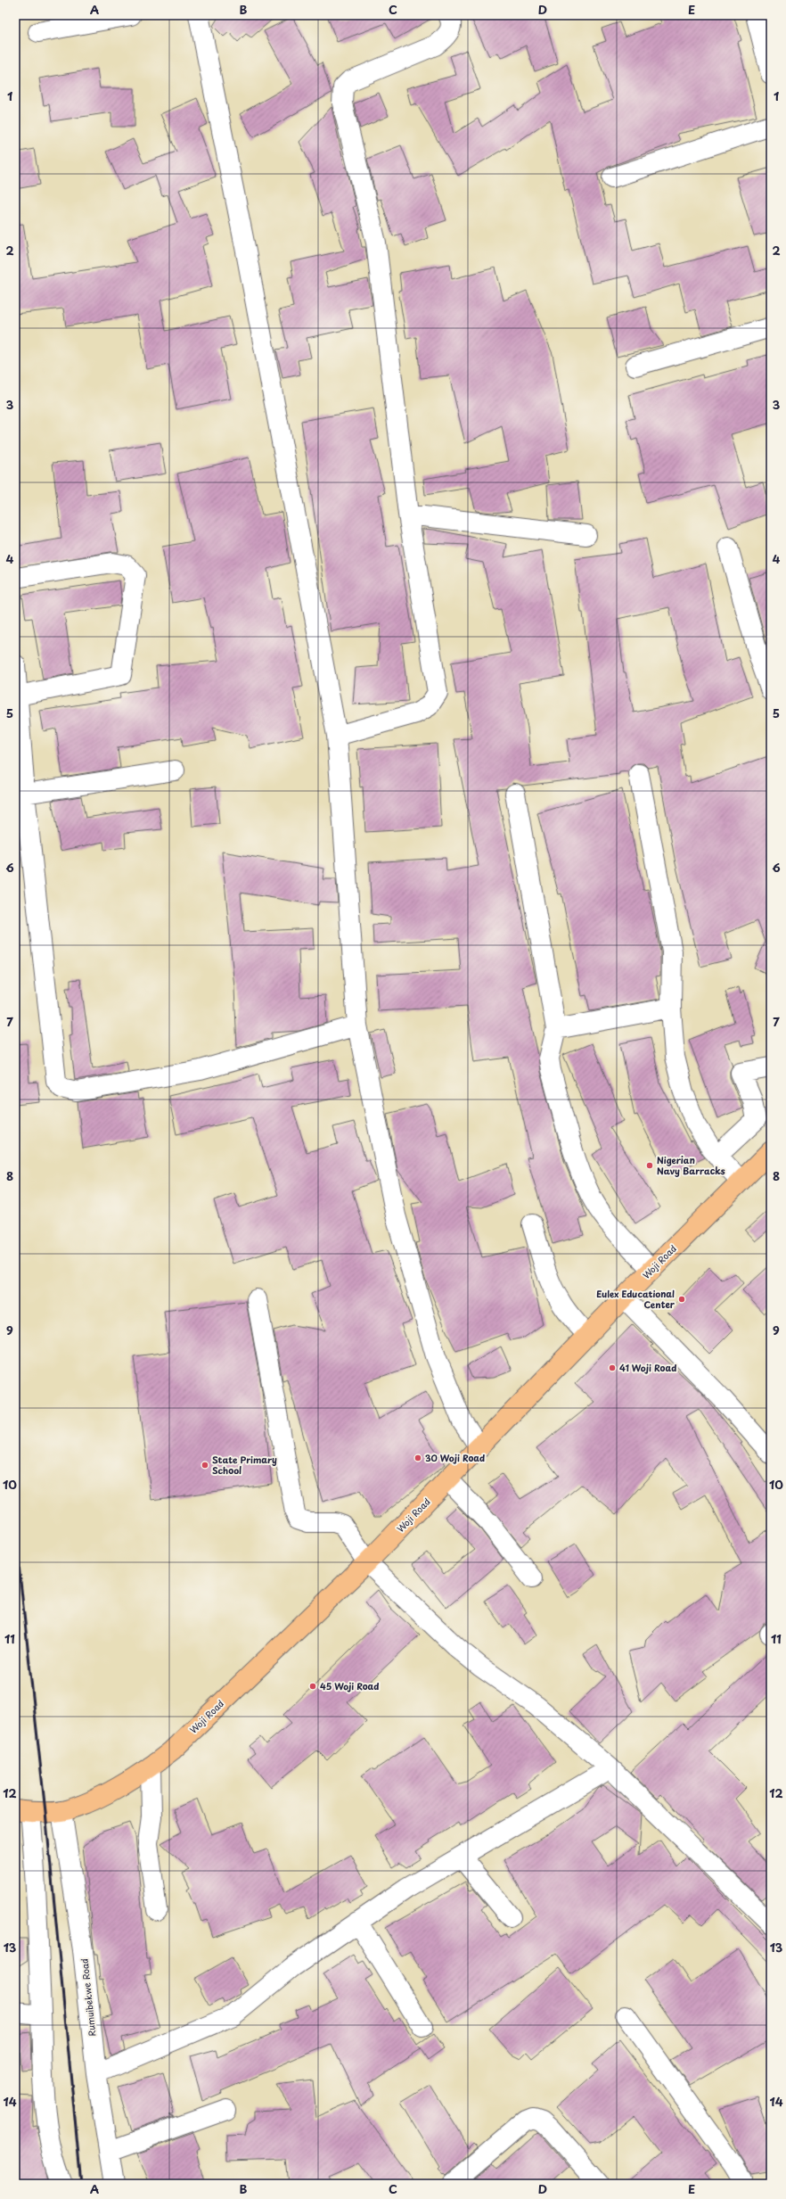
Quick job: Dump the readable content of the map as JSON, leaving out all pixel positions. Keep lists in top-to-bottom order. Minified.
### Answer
{"streets":{"main road":["Woji Road"],"street":["Rumuibekwe Road"]},"crossings":[["Woji Road","Rumuibekwe Road"]],"places":["Nigerian Navy Barracks","Eulex Educational Center","41 Woji Road","30 Woji Road","State Primary School","45 Woji Road"],"grid":{"columns":["A","B","C","D","E"],"rows":["1","2","3","4","5","6","7","8","9","10","11","12","13","14"]}}
